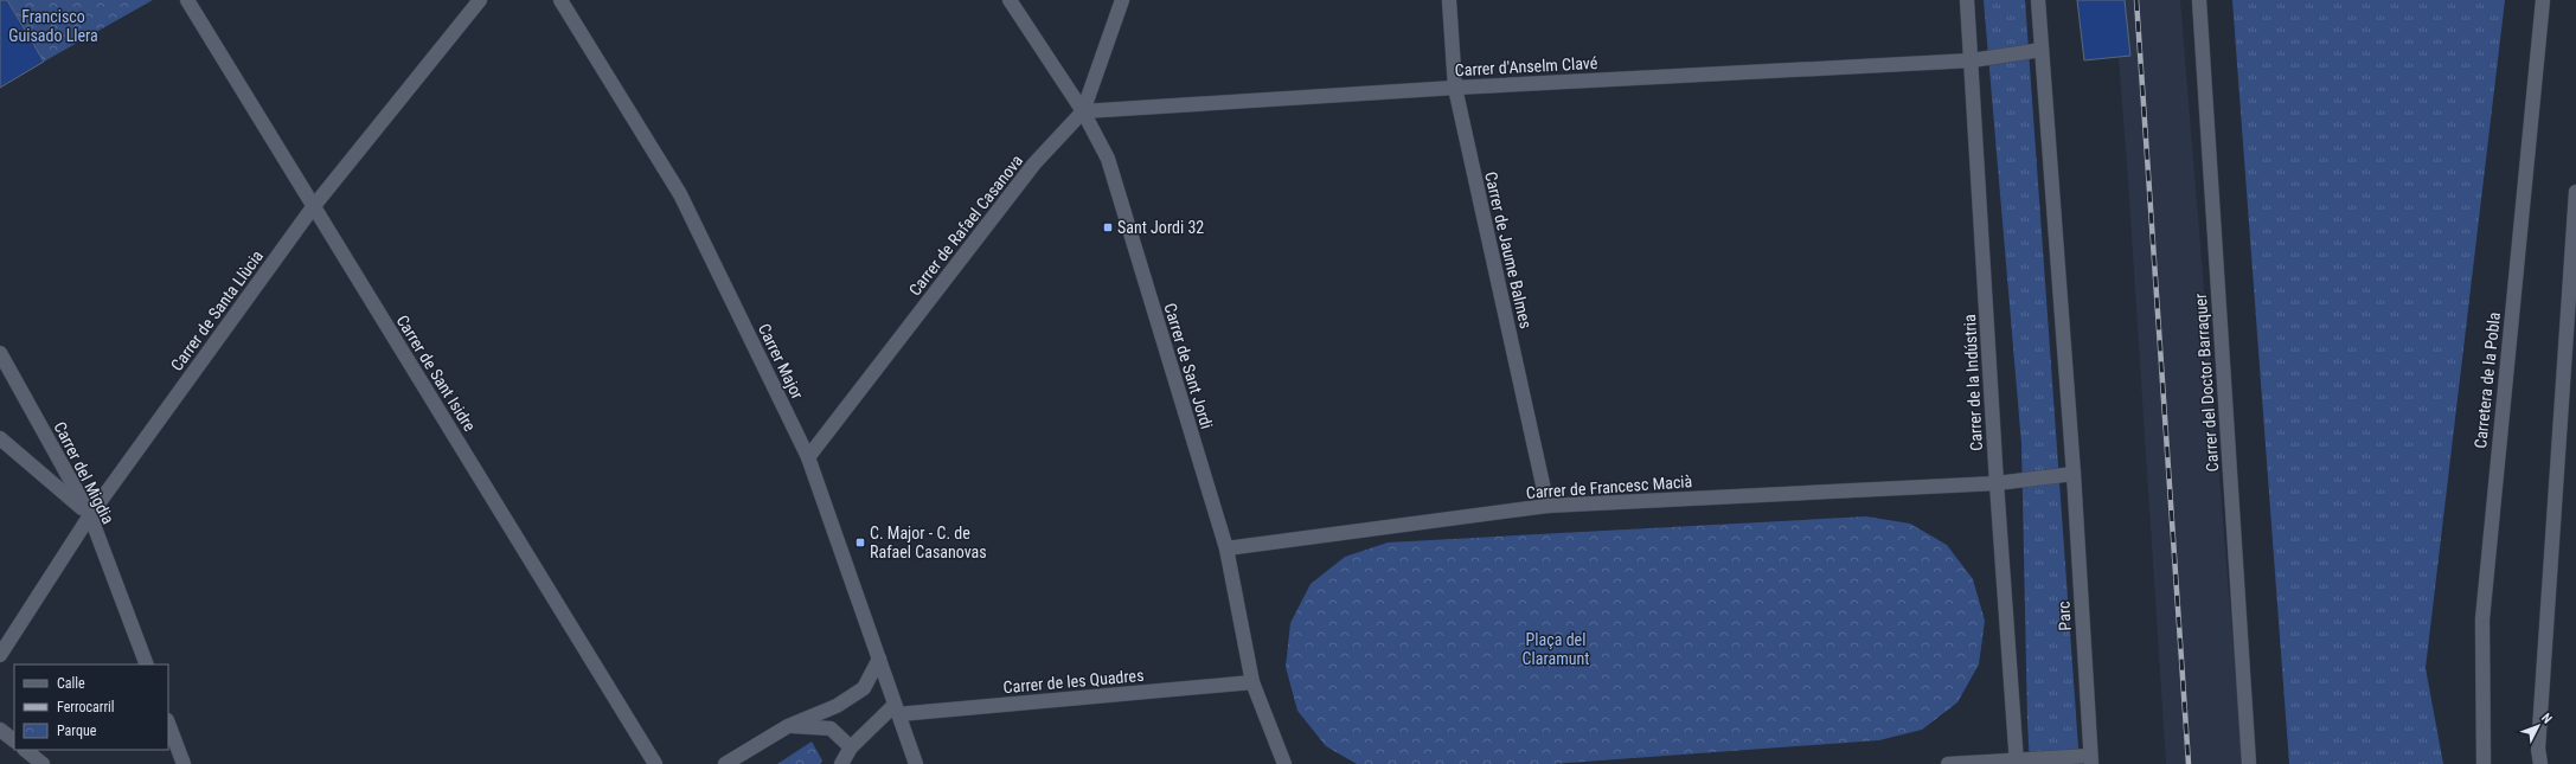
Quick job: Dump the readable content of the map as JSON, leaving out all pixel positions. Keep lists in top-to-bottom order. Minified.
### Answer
{"streets":{"street":["Carrer d'Anselm Clavé","Carrer de Rafael Casanova","Carrer de Jaume Balmes","Carrer de Santa Llùcia","Carrer Major","Carrer de Sant Jordi","Carrer de Sant Isidre","Carretera de la Pobla","Carrer de la Indústria","Carrer del Doctor Barraquer","Carrer del Migdia","Carrer de Francesc Macià","Parc","Carrer de les Quadres"]},"crossings":[["Carrer d'Anselm Clavé","Carrer de Rafael Casanova"],["Carrer d'Anselm Clavé","Carrer de Jaume Balmes"],["Carrer d'Anselm Clavé","Carrer de Sant Jordi"],["Carrer d'Anselm Clavé","Carrer de la Indústria"],["Carrer de Rafael Casanova","Carrer Major"],["Carrer de Rafael Casanova","Carrer de Sant Jordi"],["Carrer de Jaume Balmes","Carrer de Francesc Macià"],["Carrer de Santa Llùcia","Carrer de Sant Isidre"],["Carrer de Santa Llùcia","Carrer del Migdia"],["Carrer Major","Carrer de les Quadres"],["Carrer de Sant Jordi","Carrer de Francesc Macià"],["Carrer de Sant Jordi","Carrer de les Quadres"],["Carrer de la Indústria","Carrer de Francesc Macià"],["Carrer de Francesc Macià","Parc"]],"parks":["Francisco Guisado Llera","Plaça del Claramunt"],"places":{"transit":["Sant Jordi 32","C. Major - C. de Rafael Casanovas"]},"legend":["Calle","Ferrocarril","Parque"],"north":"top right"}
